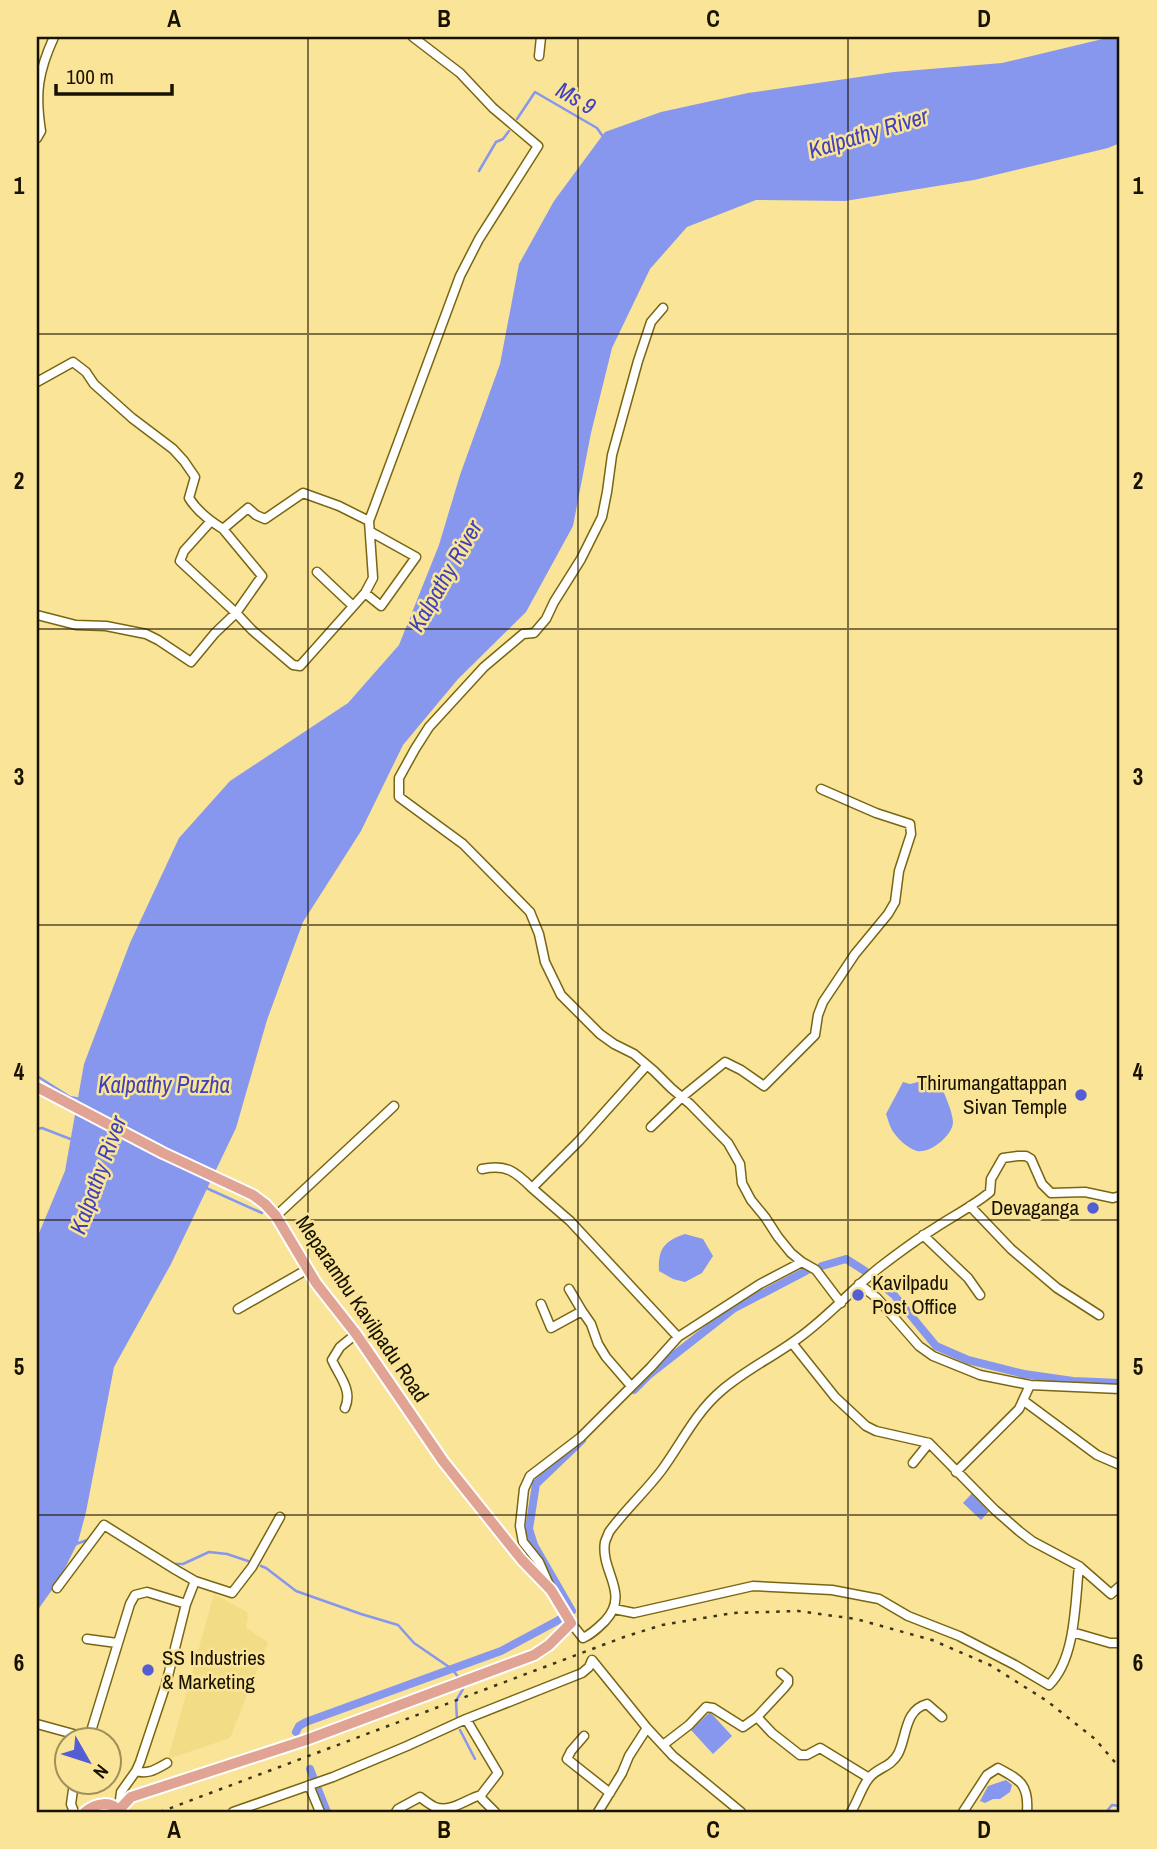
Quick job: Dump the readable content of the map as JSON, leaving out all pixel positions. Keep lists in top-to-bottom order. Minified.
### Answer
{"streets":{"main road":["Meparambu Kavilpadu Road"]},"water":["Ms 9","Kalpathy River","Kalpathy Puzha"],"places":["Thirumangattappan Sivan Temple","Devaganga","Kavilpadu Post Office","SS Industries & Marketing"],"scale_bar":"100 m","north":"bottom right","grid":{"columns":["A","B","C","D"],"rows":["1","2","3","4","5","6"]}}
